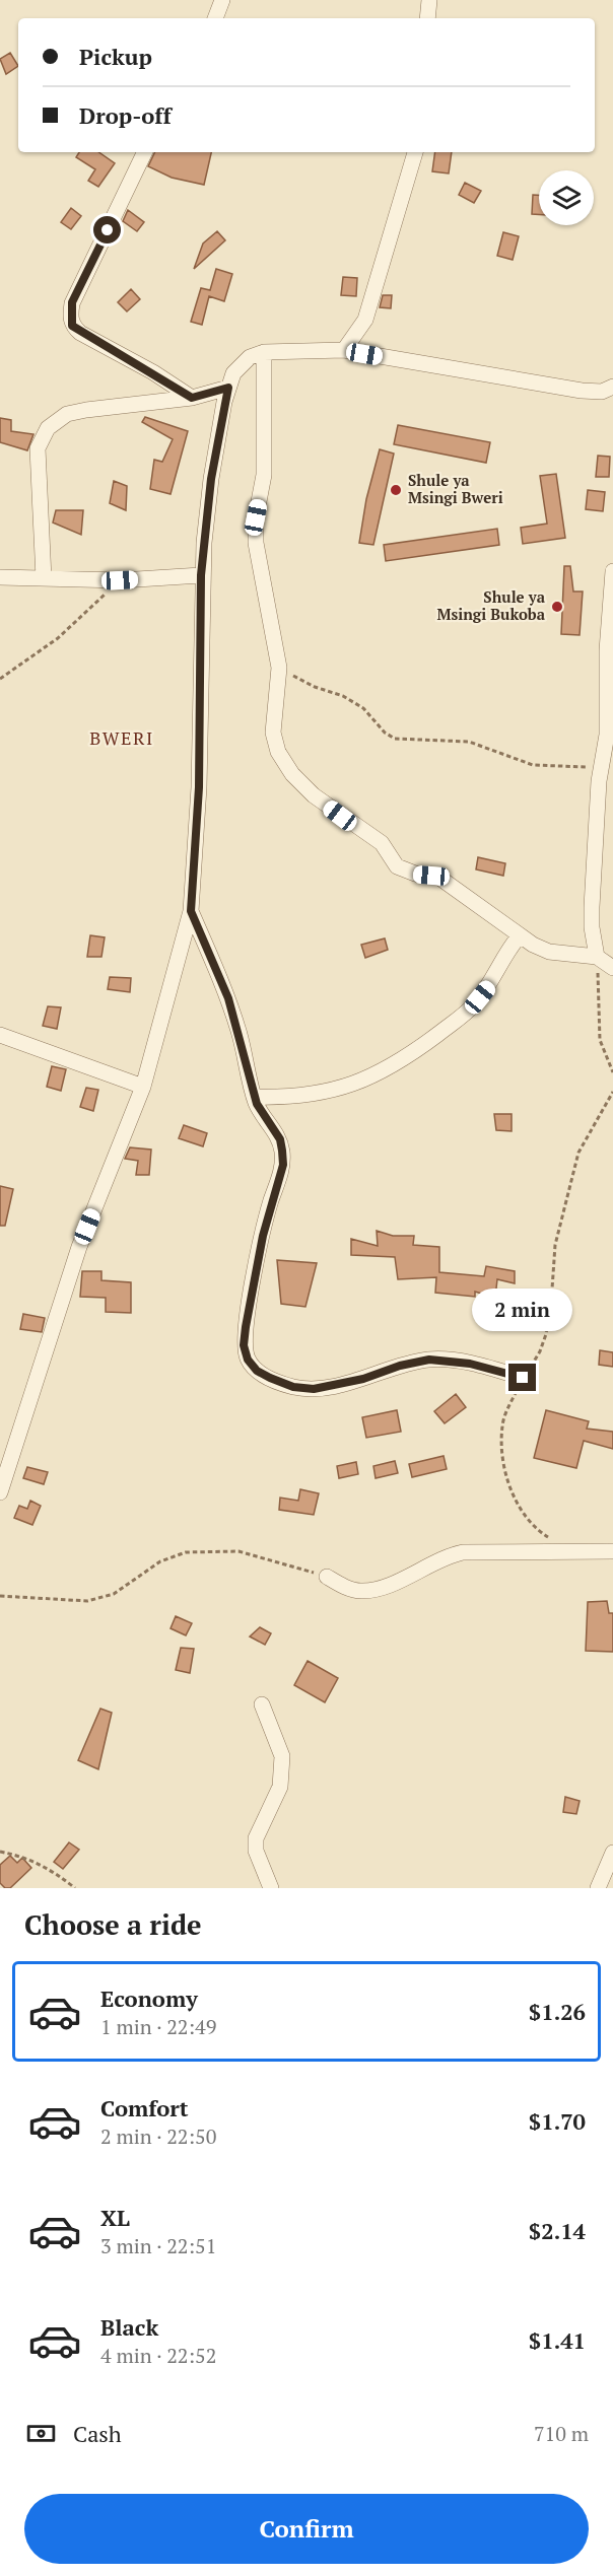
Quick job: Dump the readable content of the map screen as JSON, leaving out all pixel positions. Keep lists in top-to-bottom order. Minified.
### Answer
{"districts":["BWERI"],"places":["Shule ya Msingi Bweri","Shule ya Msingi Bukoba"],"page":{"banner":["Pickup","Drop-off"],"bubble":"2 min","heading":"Choose a ride","list":[{"name":"Economy","note":"1 min · 22:49","value":"$1.26"},{"name":"Comfort","note":"2 min · 22:50","value":"$1.70"},{"name":"XL","note":"3 min · 22:51","value":"$2.14"},{"name":"Black","note":"4 min · 22:52","value":"$1.41"}],"pay":["Cash","710 m"],"buttons":"Confirm"}}
